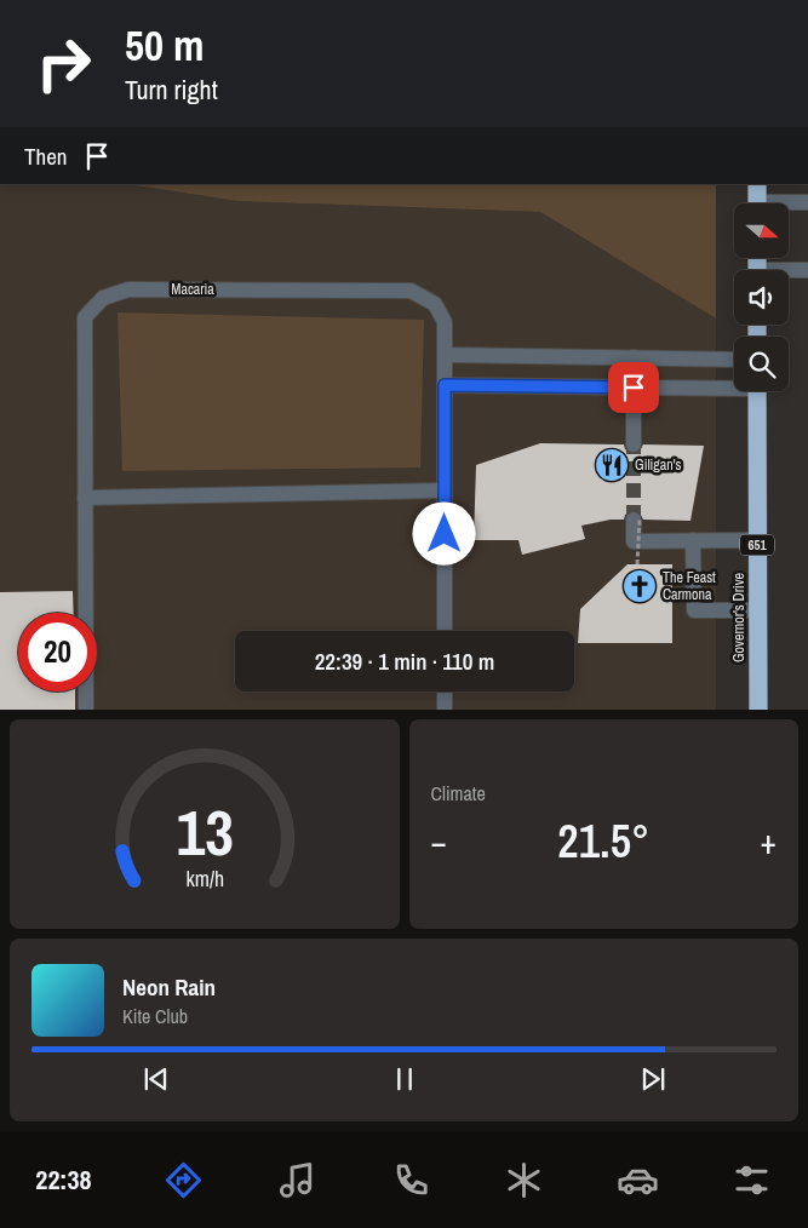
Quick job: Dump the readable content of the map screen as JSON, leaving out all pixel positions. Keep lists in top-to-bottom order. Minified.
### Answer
{"streets":{"highway":["651","Governor's Drive"],"lane":["Macaria"]},"places":{"restaurant":["Giligan's"],"church":["The Feast Carmona"]},"north":"right","page":{"turn":["50 m","Turn right"],"then":"Then","limit":"20","trip":"22:39 · 1 min · 110 m","tile":"Climate","heat":["−","21.5°","+"],"song":["Neon Rain","Kite Club"],"tabs":"22:38","gauge":["13","km/h"]}}
